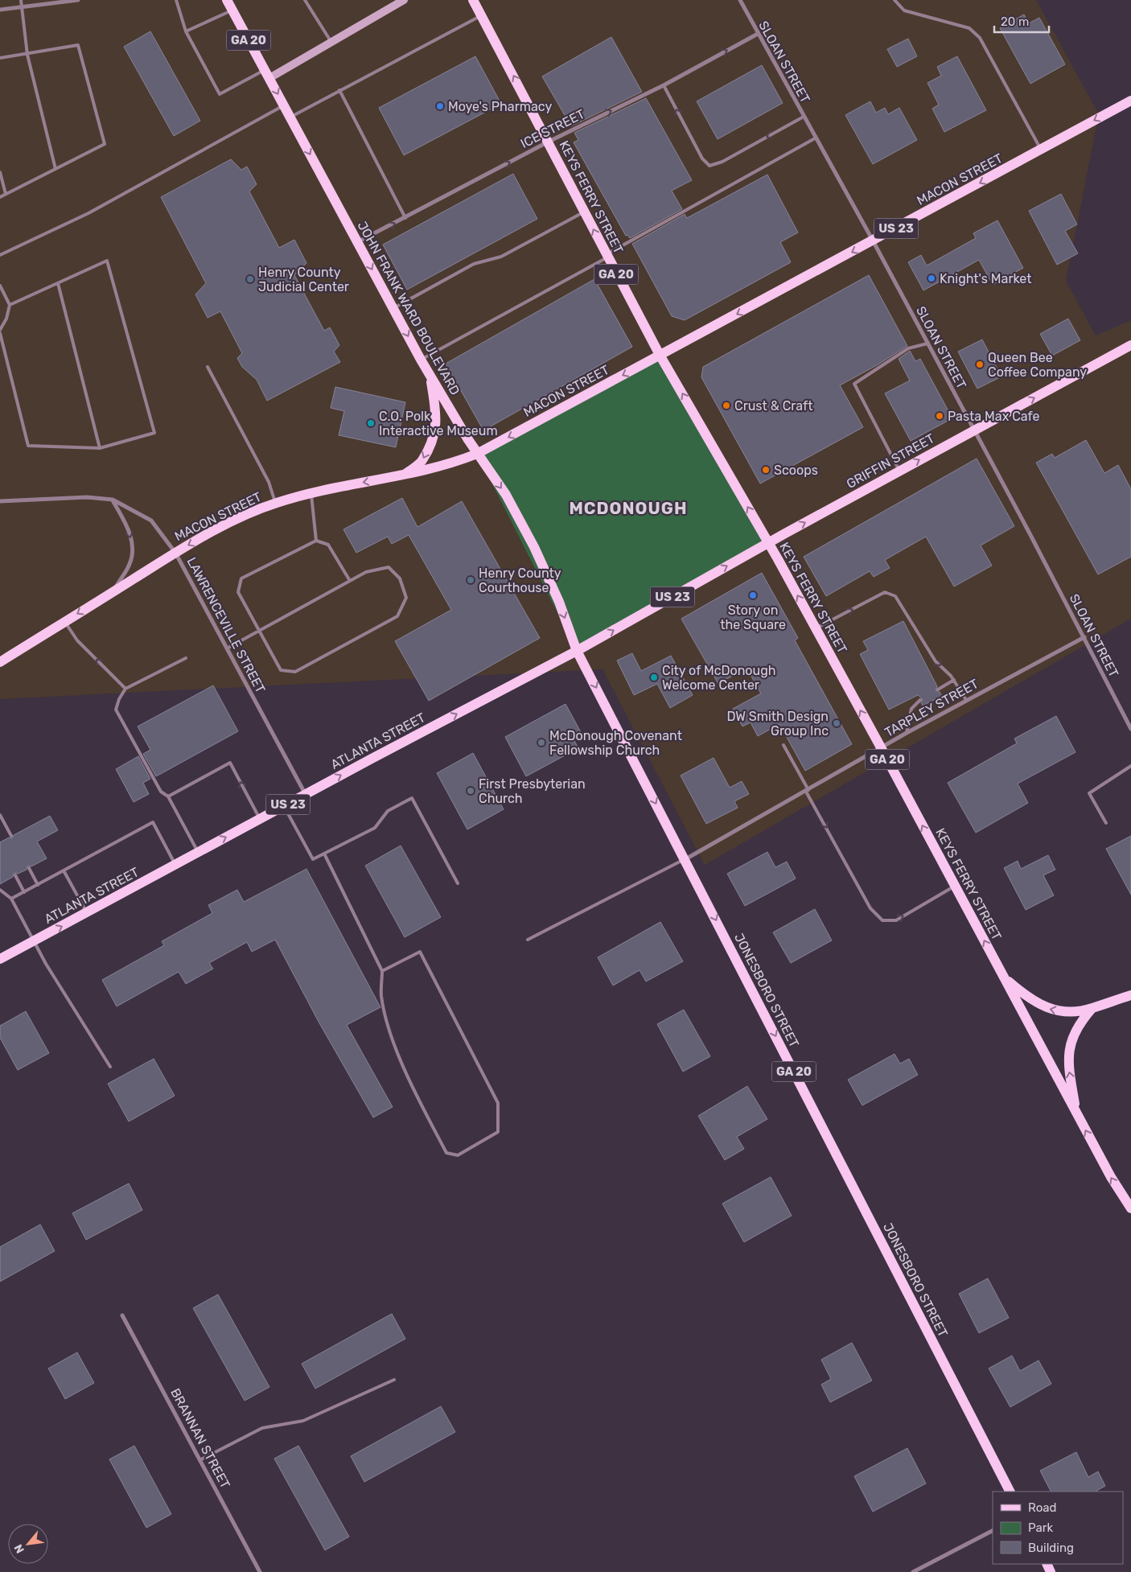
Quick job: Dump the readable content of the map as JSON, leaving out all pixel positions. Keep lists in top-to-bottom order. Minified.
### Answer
{"streets":{"main road":["GA 20","MACON STREET","KEYS FERRY STREET","US 23","JOHN FRANK WARD BOULEVARD","GRIFFIN STREET","ATLANTA STREET","JONESBORO STREET"],"street":["SLOAN STREET","ICE STREET","LAWRENCEVILLE STREET","TARPLEY STREET","BRANNAN STREET"]},"crossings":[["SLOAN STREET","ICE STREET"],["SLOAN STREET","MACON STREET"],["SLOAN STREET","GRIFFIN STREET"],["SLOAN STREET","TARPLEY STREET"],["ICE STREET","KEYS FERRY STREET"],["ICE STREET","JOHN FRANK WARD BOULEVARD"],["MACON STREET","KEYS FERRY STREET"],["MACON STREET","JOHN FRANK WARD BOULEVARD"],["MACON STREET","LAWRENCEVILLE STREET"],["KEYS FERRY STREET","GRIFFIN STREET"],["KEYS FERRY STREET","TARPLEY STREET"],["KEYS FERRY STREET","ATLANTA STREET"],["JOHN FRANK WARD BOULEVARD","ATLANTA STREET"],["JOHN FRANK WARD BOULEVARD","JONESBORO STREET"],["GRIFFIN STREET","ATLANTA STREET"],["LAWRENCEVILLE STREET","ATLANTA STREET"],["TARPLEY STREET","JONESBORO STREET"],["ATLANTA STREET","JONESBORO STREET"]],"one_way":["ICE STREET","MACON STREET","KEYS FERRY STREET","JOHN FRANK WARD BOULEVARD","GRIFFIN STREET","ATLANTA STREET","JONESBORO STREET"],"districts":["MCDONOUGH"],"places":["Moye's Pharmacy","Knight's Market","Henry County Judicial Center","Queen Bee Coffee Company","Crust & Craft","Pasta Max Cafe","C.O. Polk Interactive Museum","Scoops","Henry County Courthouse","Story on the Square","City of McDonough Welcome Center","DW Smith Design Group Inc","McDonough Covenant Fellowship Church","First Presbyterian Church"],"legend":["Road","Park","Building"],"scale_bar":"20 m","north":"bottom left"}
